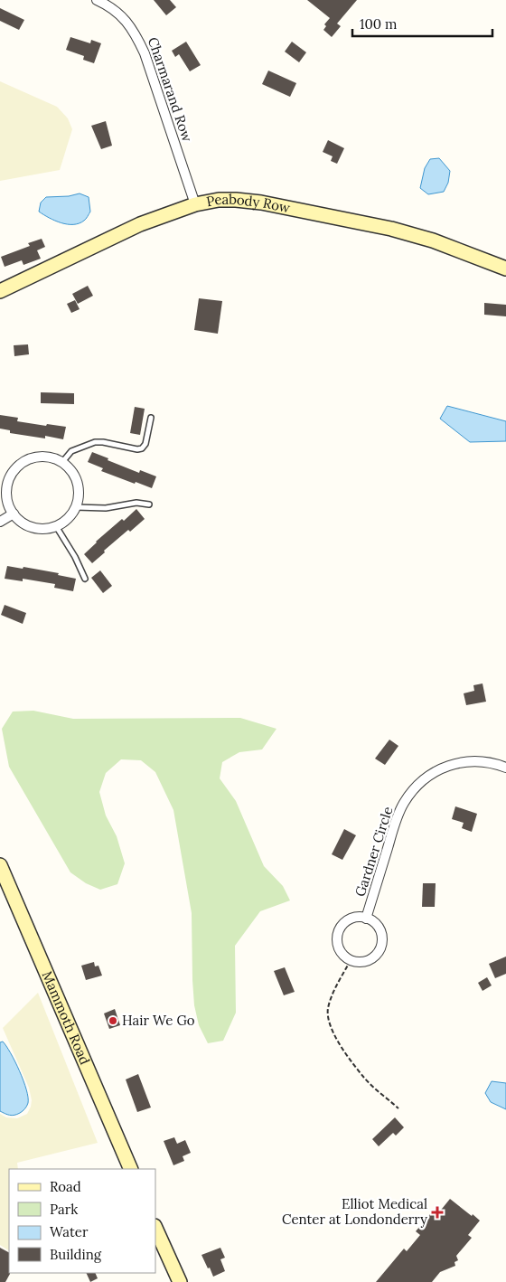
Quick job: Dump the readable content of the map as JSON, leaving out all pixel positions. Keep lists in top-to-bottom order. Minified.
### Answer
{"streets":{"street":["Charmarand Row","Peabody Row","Gardner Circle","Mammoth Road"]},"crossings":[["Charmarand Row","Peabody Row"]],"places":{"other":["Hair We Go"],"health":["Elliot Medical Center at Londonderry"]},"legend":["Road","Park","Water","Building"],"scale_bar":"100 m"}
